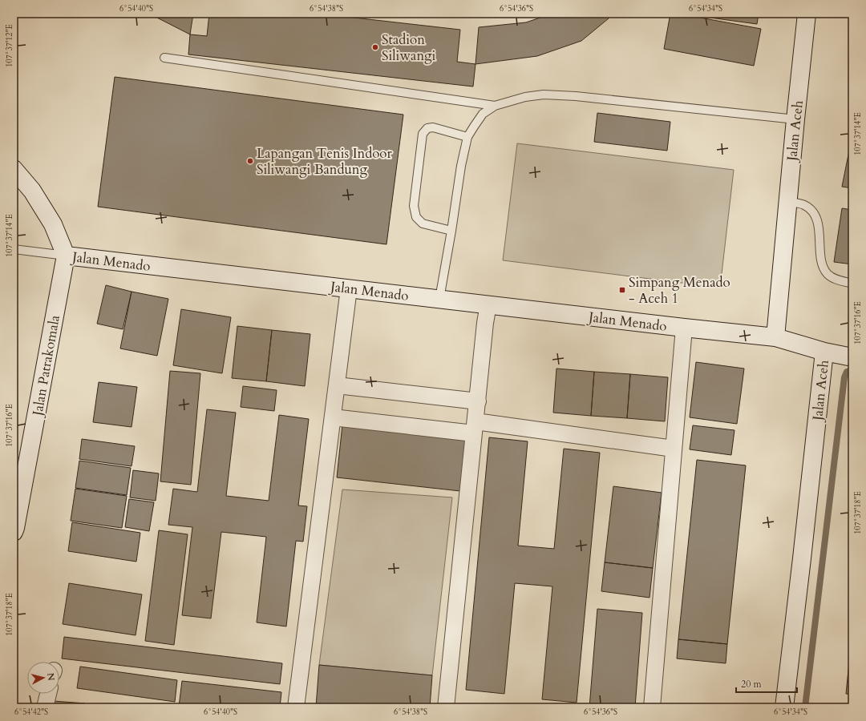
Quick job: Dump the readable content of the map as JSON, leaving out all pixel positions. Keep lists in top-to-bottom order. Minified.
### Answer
{"streets":{"street":["Jalan Aceh","Jalan Menado","Jalan Patrakomala"]},"crossings":[["Jalan Aceh","Jalan Menado"],["Jalan Menado","Jalan Patrakomala"]],"places":{"other":["Stadion Siliwangi","Lapangan Tenis Indoor Siliwangi Bandung"],"transit":["Simpang Menado - Aceh 1"]},"scale_bar":"20 m","north":"right","coordinates":["6°54'40\"S","6°54'38\"S","6°54'36\"S","6°54'34\"S","107°37'12\"E","107°37'14\"E","107°37'16\"E","107°37'18\"E","6°54'42\"S"]}
